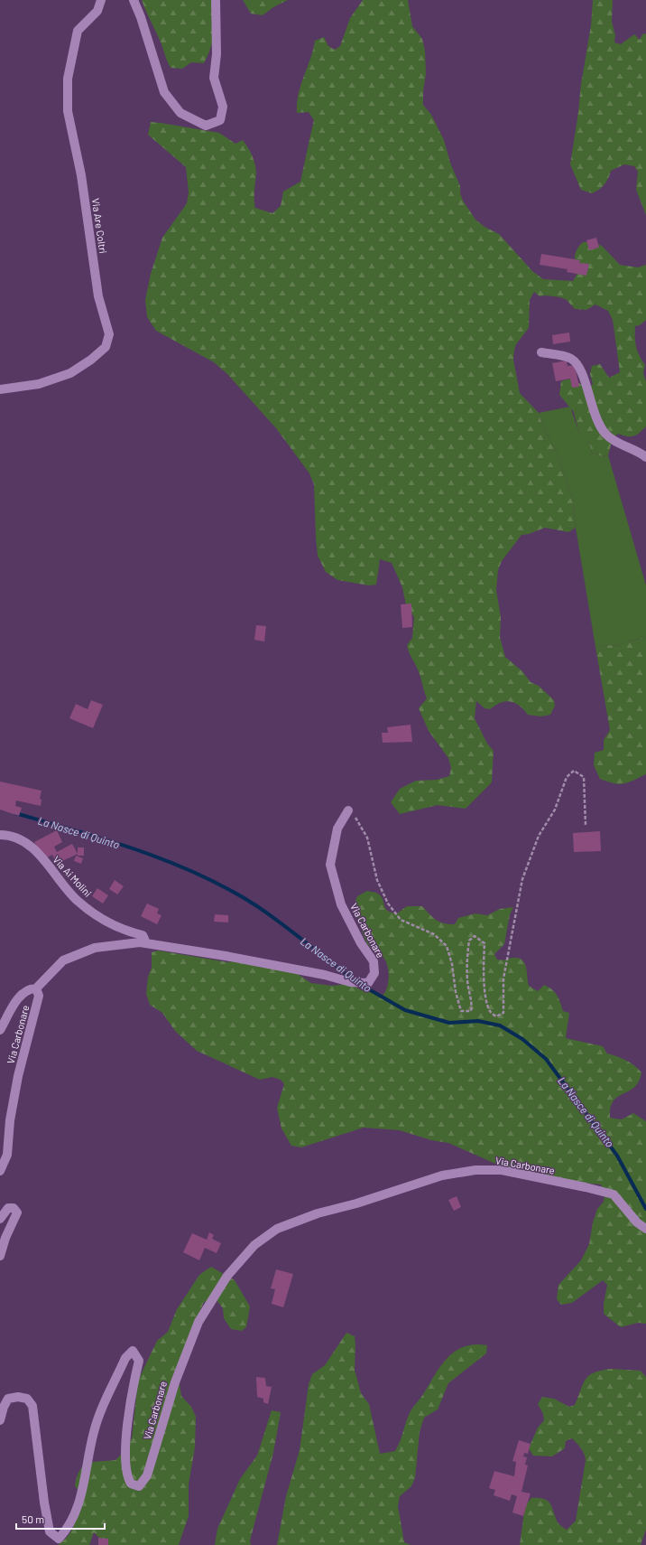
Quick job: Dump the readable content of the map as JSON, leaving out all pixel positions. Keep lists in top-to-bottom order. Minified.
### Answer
{"streets":{"street":["Via Are Coltri","Via Ai Molini","Via Carbonare"]},"crossings":[["Via Ai Molini","Via Carbonare"]],"water":["La Nasce di Quinto"],"scale_bar":"50 m"}
